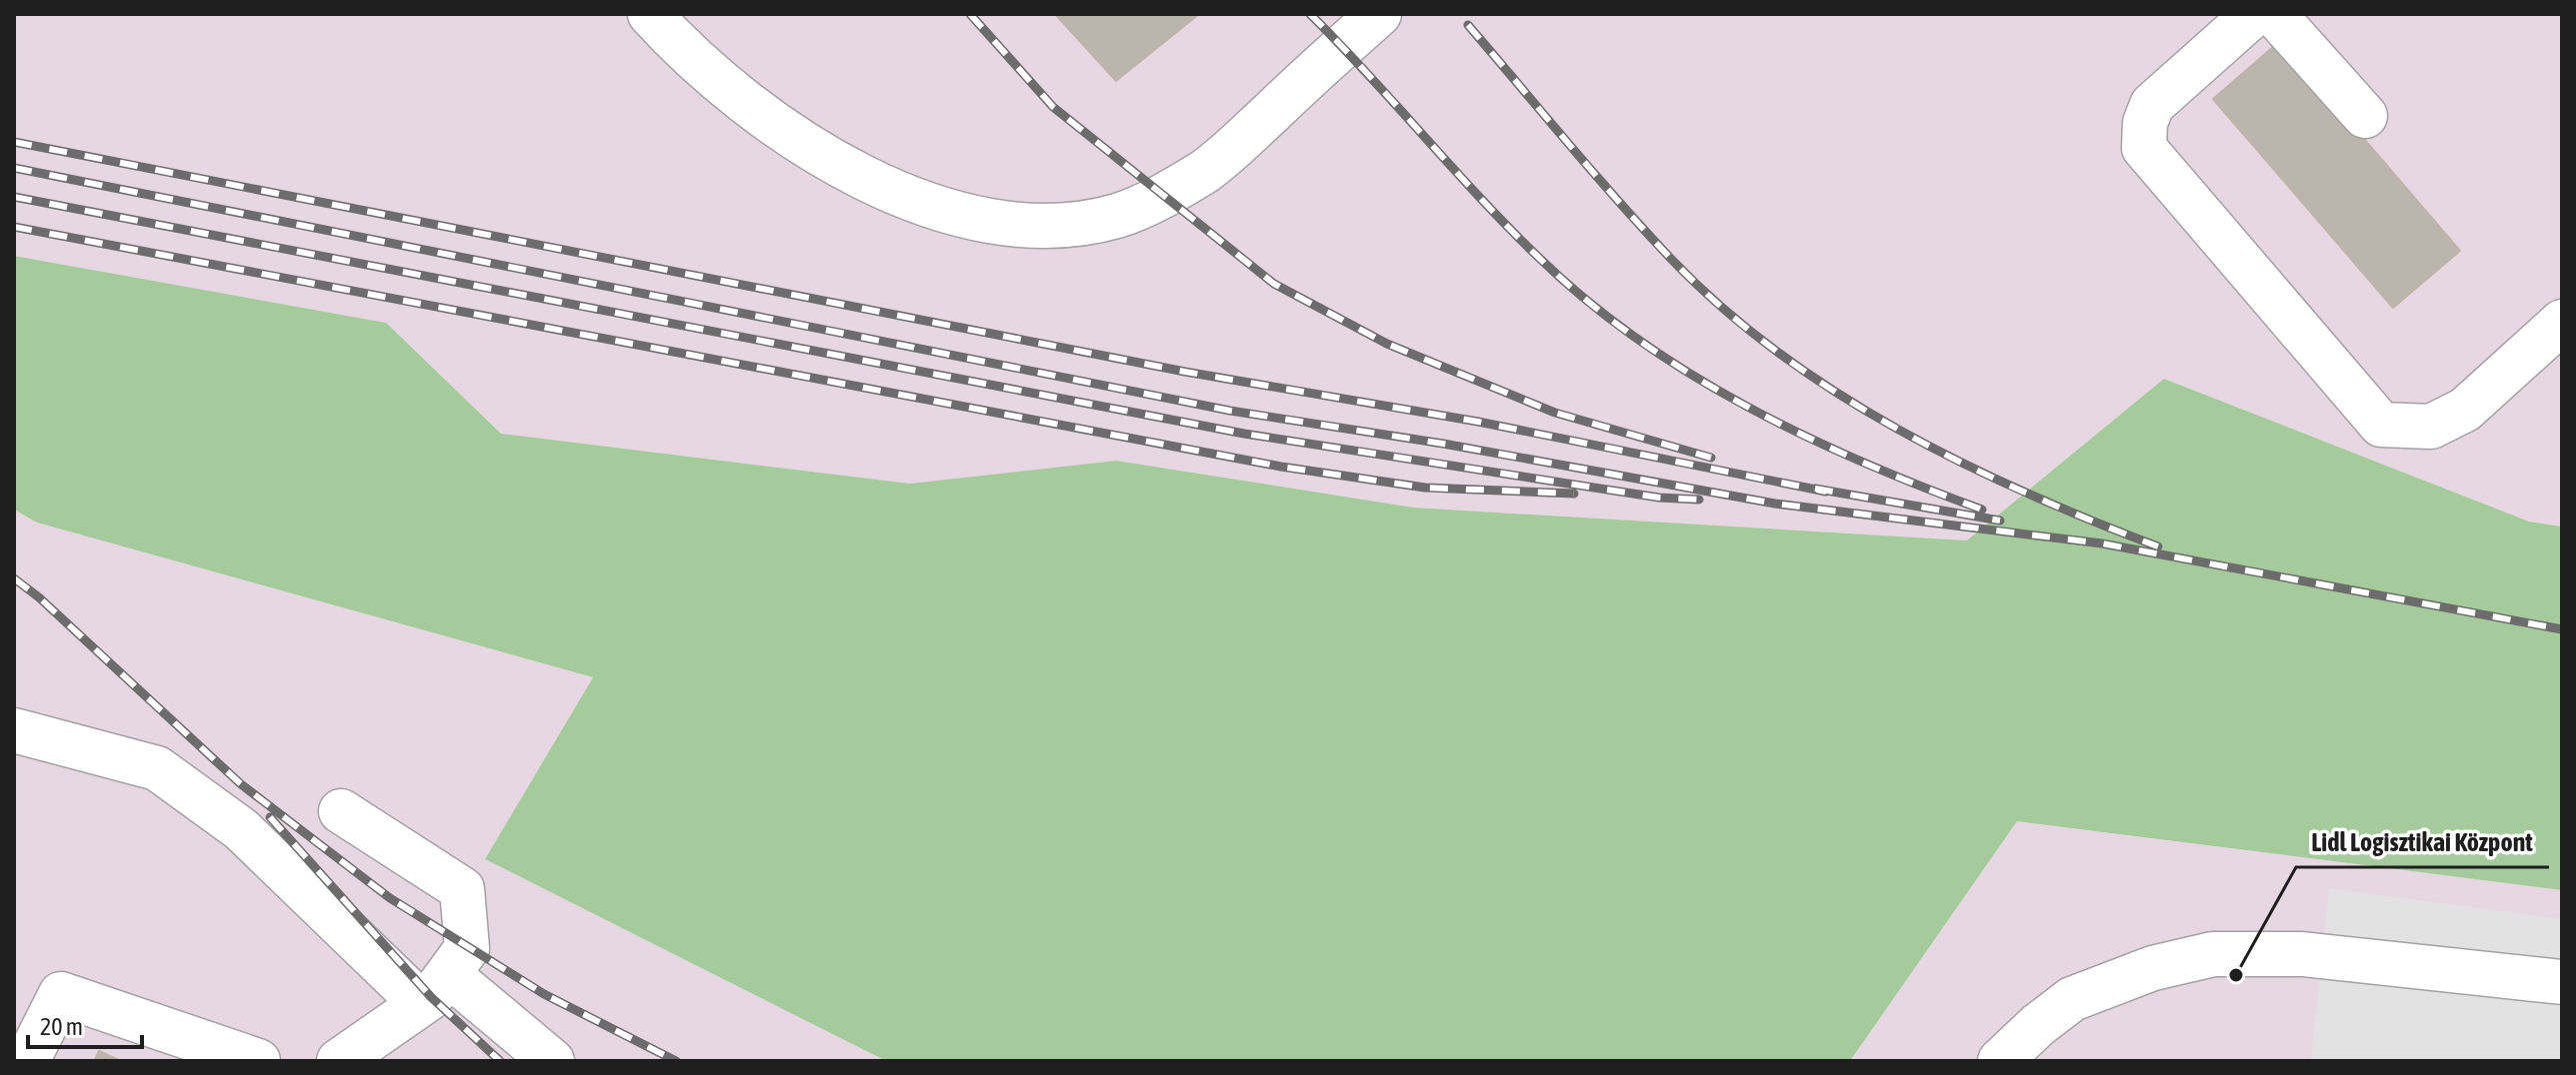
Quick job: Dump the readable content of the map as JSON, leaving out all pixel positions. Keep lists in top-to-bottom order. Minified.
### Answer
{"places":["Lidl Logisztikai Központ"],"scale_bar":"20 m"}
